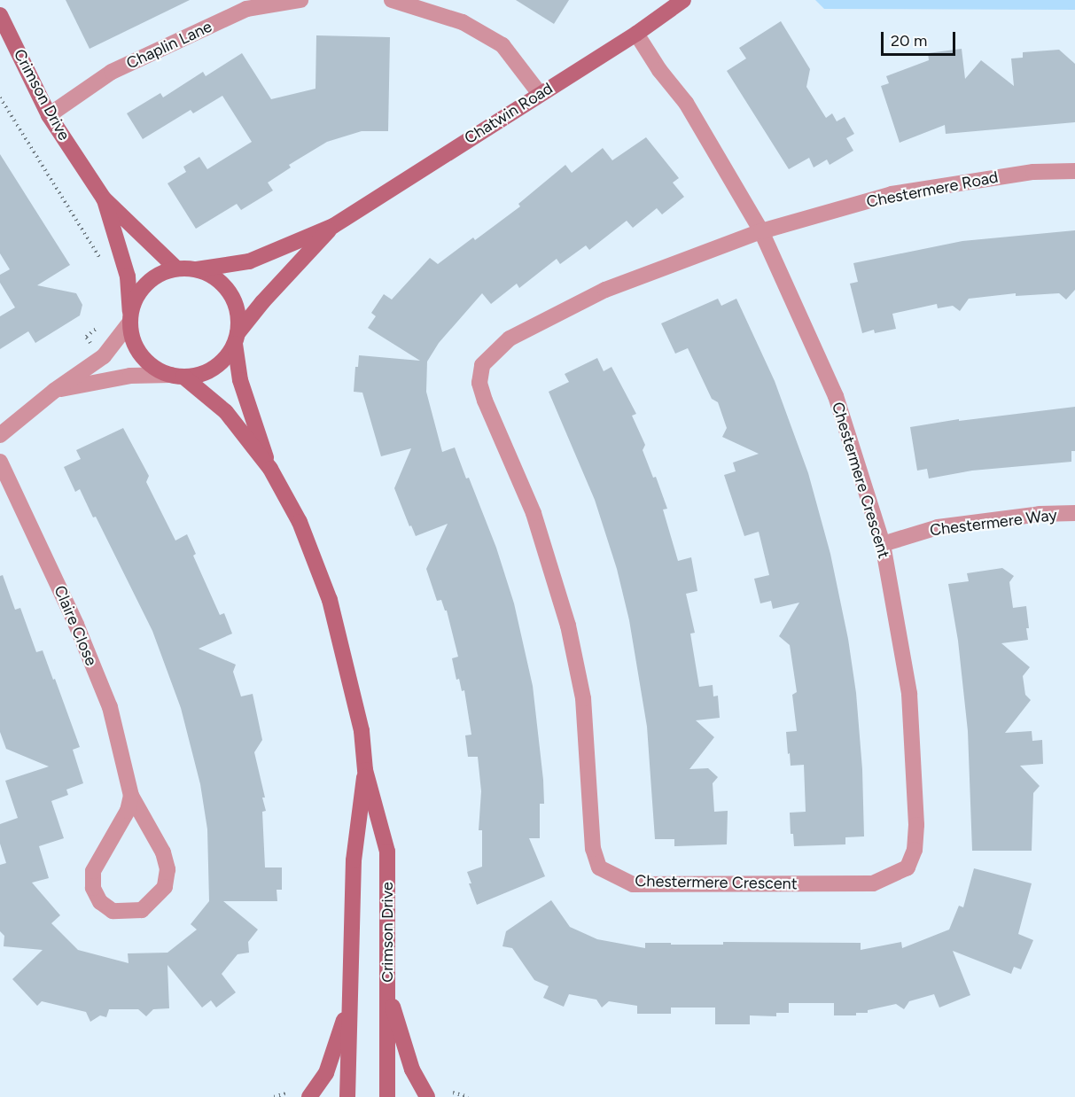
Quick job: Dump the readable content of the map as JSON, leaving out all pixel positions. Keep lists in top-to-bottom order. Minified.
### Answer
{"streets":{"street":["Chaplin Lane","Crimson Drive","Chatwin Road","Chestermere Road","Chestermere Crescent","Chestermere Way","Claire Close"]},"crossings":[["Chaplin Lane","Crimson Drive"],["Crimson Drive","Chatwin Road"],["Chatwin Road","Chestermere Crescent"],["Chestermere Road","Chestermere Crescent"],["Chestermere Crescent","Chestermere Way"]],"scale_bar":"20 m"}
